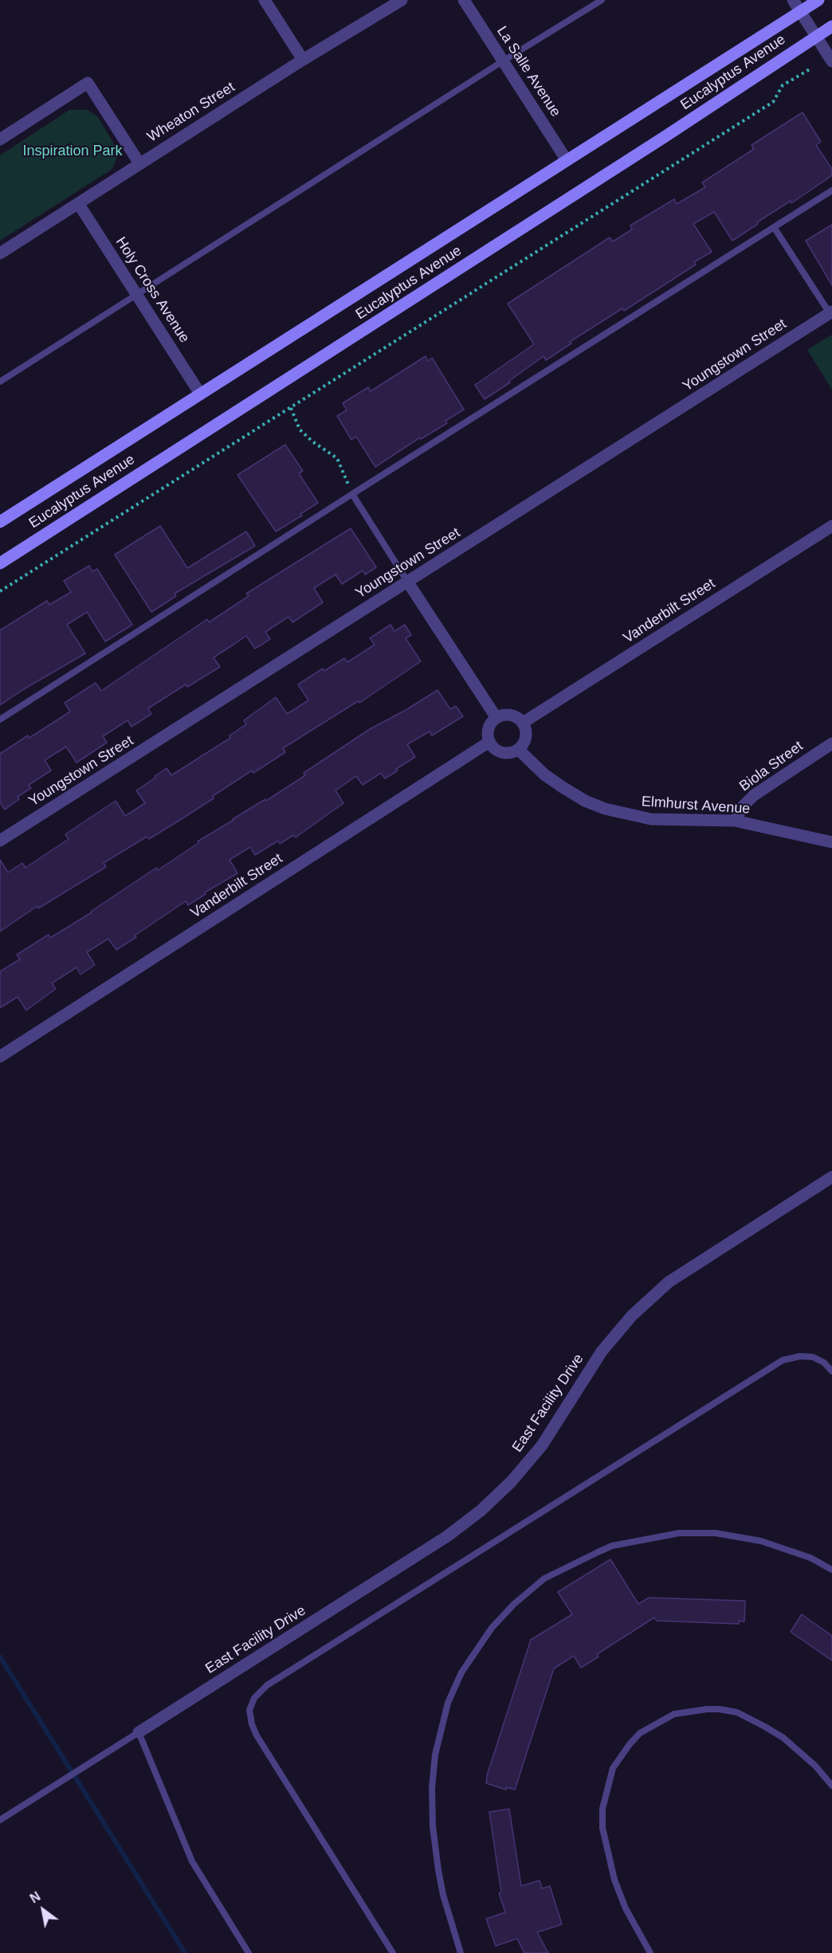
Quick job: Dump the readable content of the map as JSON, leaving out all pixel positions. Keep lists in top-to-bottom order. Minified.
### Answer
{"streets":{"street":["La Salle Avenue","Eucalyptus Avenue","Wheaton Street","Holy Cross Avenue","Youngstown Street","Vanderbilt Street","Biola Street","Elmhurst Avenue","East Facility Drive"]},"crossings":[["La Salle Avenue","Eucalyptus Avenue"],["Eucalyptus Avenue","Holy Cross Avenue"],["Wheaton Street","Holy Cross Avenue"],["Vanderbilt Street","Elmhurst Avenue"],["Biola Street","Elmhurst Avenue"]],"parks":["Inspiration Park"],"north":"top left"}
